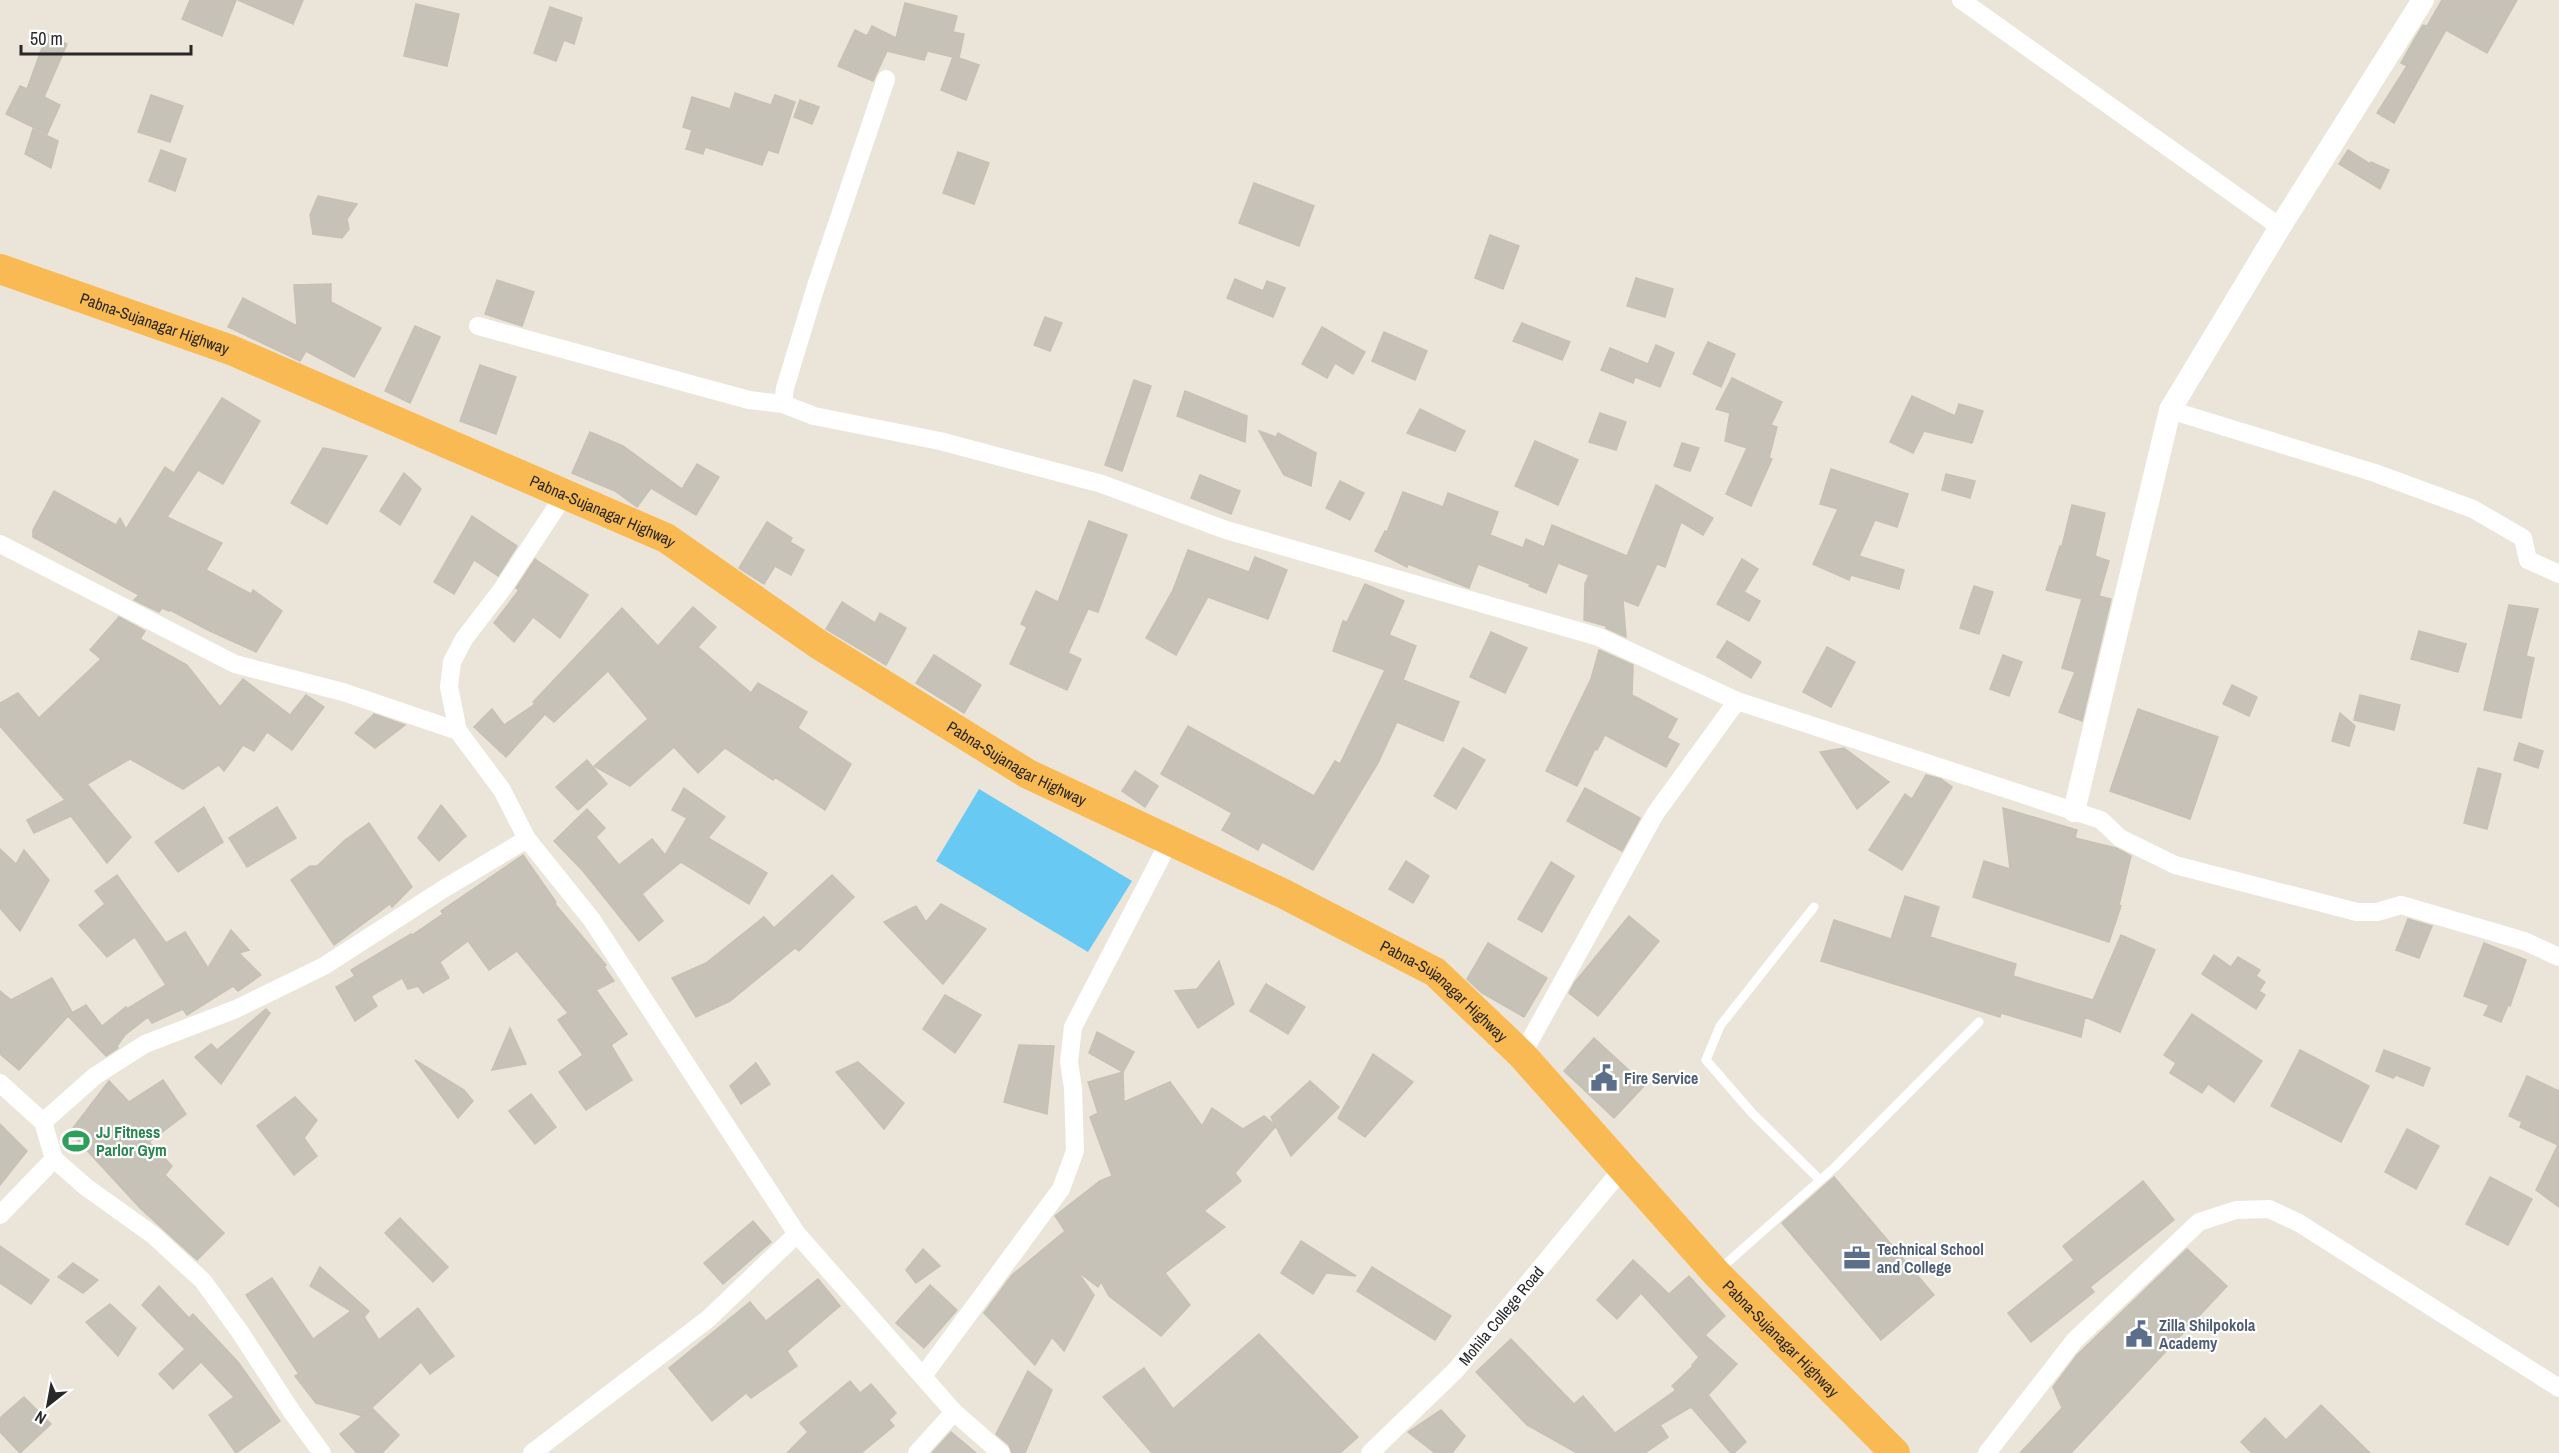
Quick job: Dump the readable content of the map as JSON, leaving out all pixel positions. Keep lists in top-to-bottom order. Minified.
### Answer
{"streets":{"highway":["Pabna-Sujanagar Highway"],"street":["Mohila College Road"]},"crossings":[["Pabna-Sujanagar Highway","Mohila College Road"]],"places":{"public building":["Fire Service","Zilla Shilpokola Academy"],"sports":["JJ Fitness Parlor Gym"],"office":["Technical School and College"]},"scale_bar":"50 m","north":"bottom left"}
